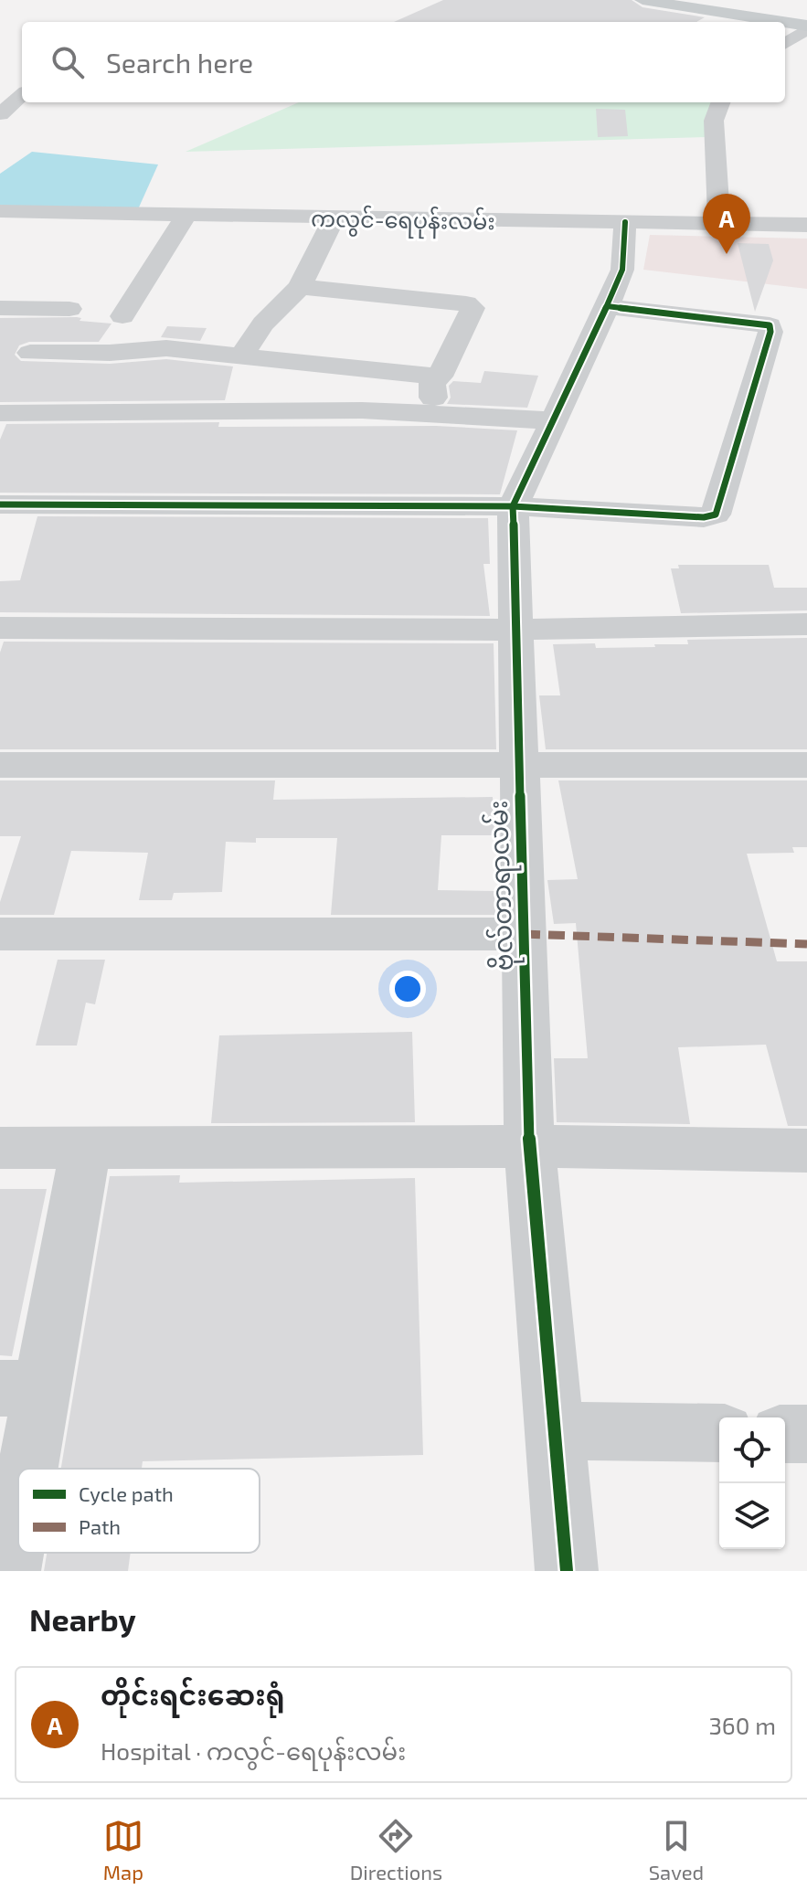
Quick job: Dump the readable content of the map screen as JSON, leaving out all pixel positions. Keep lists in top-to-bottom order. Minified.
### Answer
{"streets":{"street":["ကလွင်-ရေပုန်းလမ်း","ဗိုလ်တာရာလမ်း"]},"crossings":[["ကလွင်-ရေပုန်းလမ်း","ဗိုလ်တာရာလမ်း"]],"legend":["Cycle path","Path"],"page":{"search":"Search here","pins":"A","heading":"Nearby","list":[{"mark":"A","name":"တိုင်းရင်းဆေးရုံ","note":"Hospital · ကလွင်-ရေပုန်းလမ်း","value":"360 m"}],"nav":["Map","Directions","Saved"]}}
